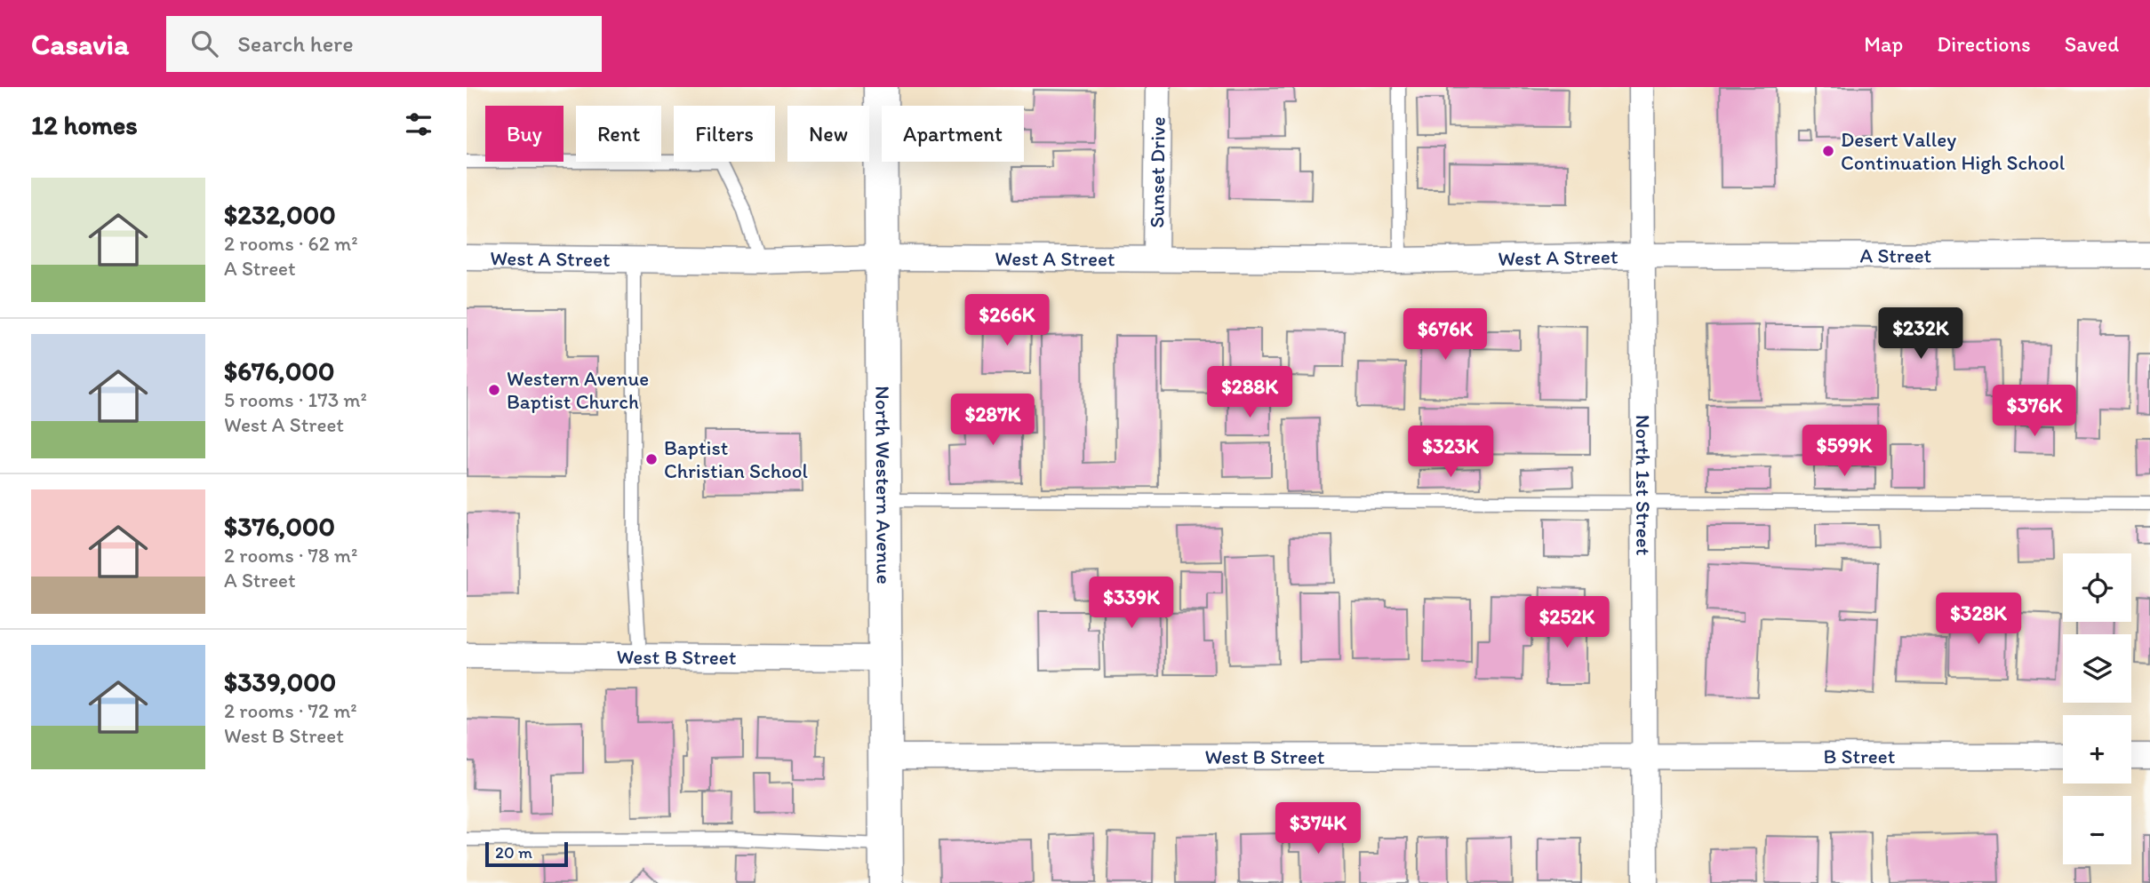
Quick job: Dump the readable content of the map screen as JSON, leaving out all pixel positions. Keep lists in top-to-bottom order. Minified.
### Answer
{"streets":{"main road":["North Western Avenue"],"street":["Sunset Drive","A Street","West A Street","North 1st Street","West B Street","B Street"]},"crossings":[["Sunset Drive","West A Street"],["A Street","West A Street"],["A Street","North 1st Street"],["West A Street","North Western Avenue"],["West A Street","North 1st Street"],["North Western Avenue","West B Street"],["North 1st Street","West B Street"],["North 1st Street","B Street"],["West B Street","B Street"]],"places":["Desert Valley Continuation High School","Western Avenue Baptist Church","Baptist Christian School"],"scale_bar":"20 m","page":{"header":"Casavia","search":"Search here","nav":["Map","Directions","Saved"],"heading":"12 homes","chip":["Buy","Rent","Filters","New","Apartment"],"list":[{"name":"$232,000","note":"2 rooms · 62 m² · A Street"},{"name":"$676,000","note":"5 rooms · 173 m² · West A Street"},{"name":"$376,000","note":"2 rooms · 78 m² · A Street"},{"name":"$339,000","note":"2 rooms · 72 m² · West B Street"}],"price":["$266K","$232K","$676K","$288K","$376K","$287K","$599K","$323K","$339K","$328K","$252K","$374K"],"map_buttons":["+","−"],"scale":"20 m"}}
